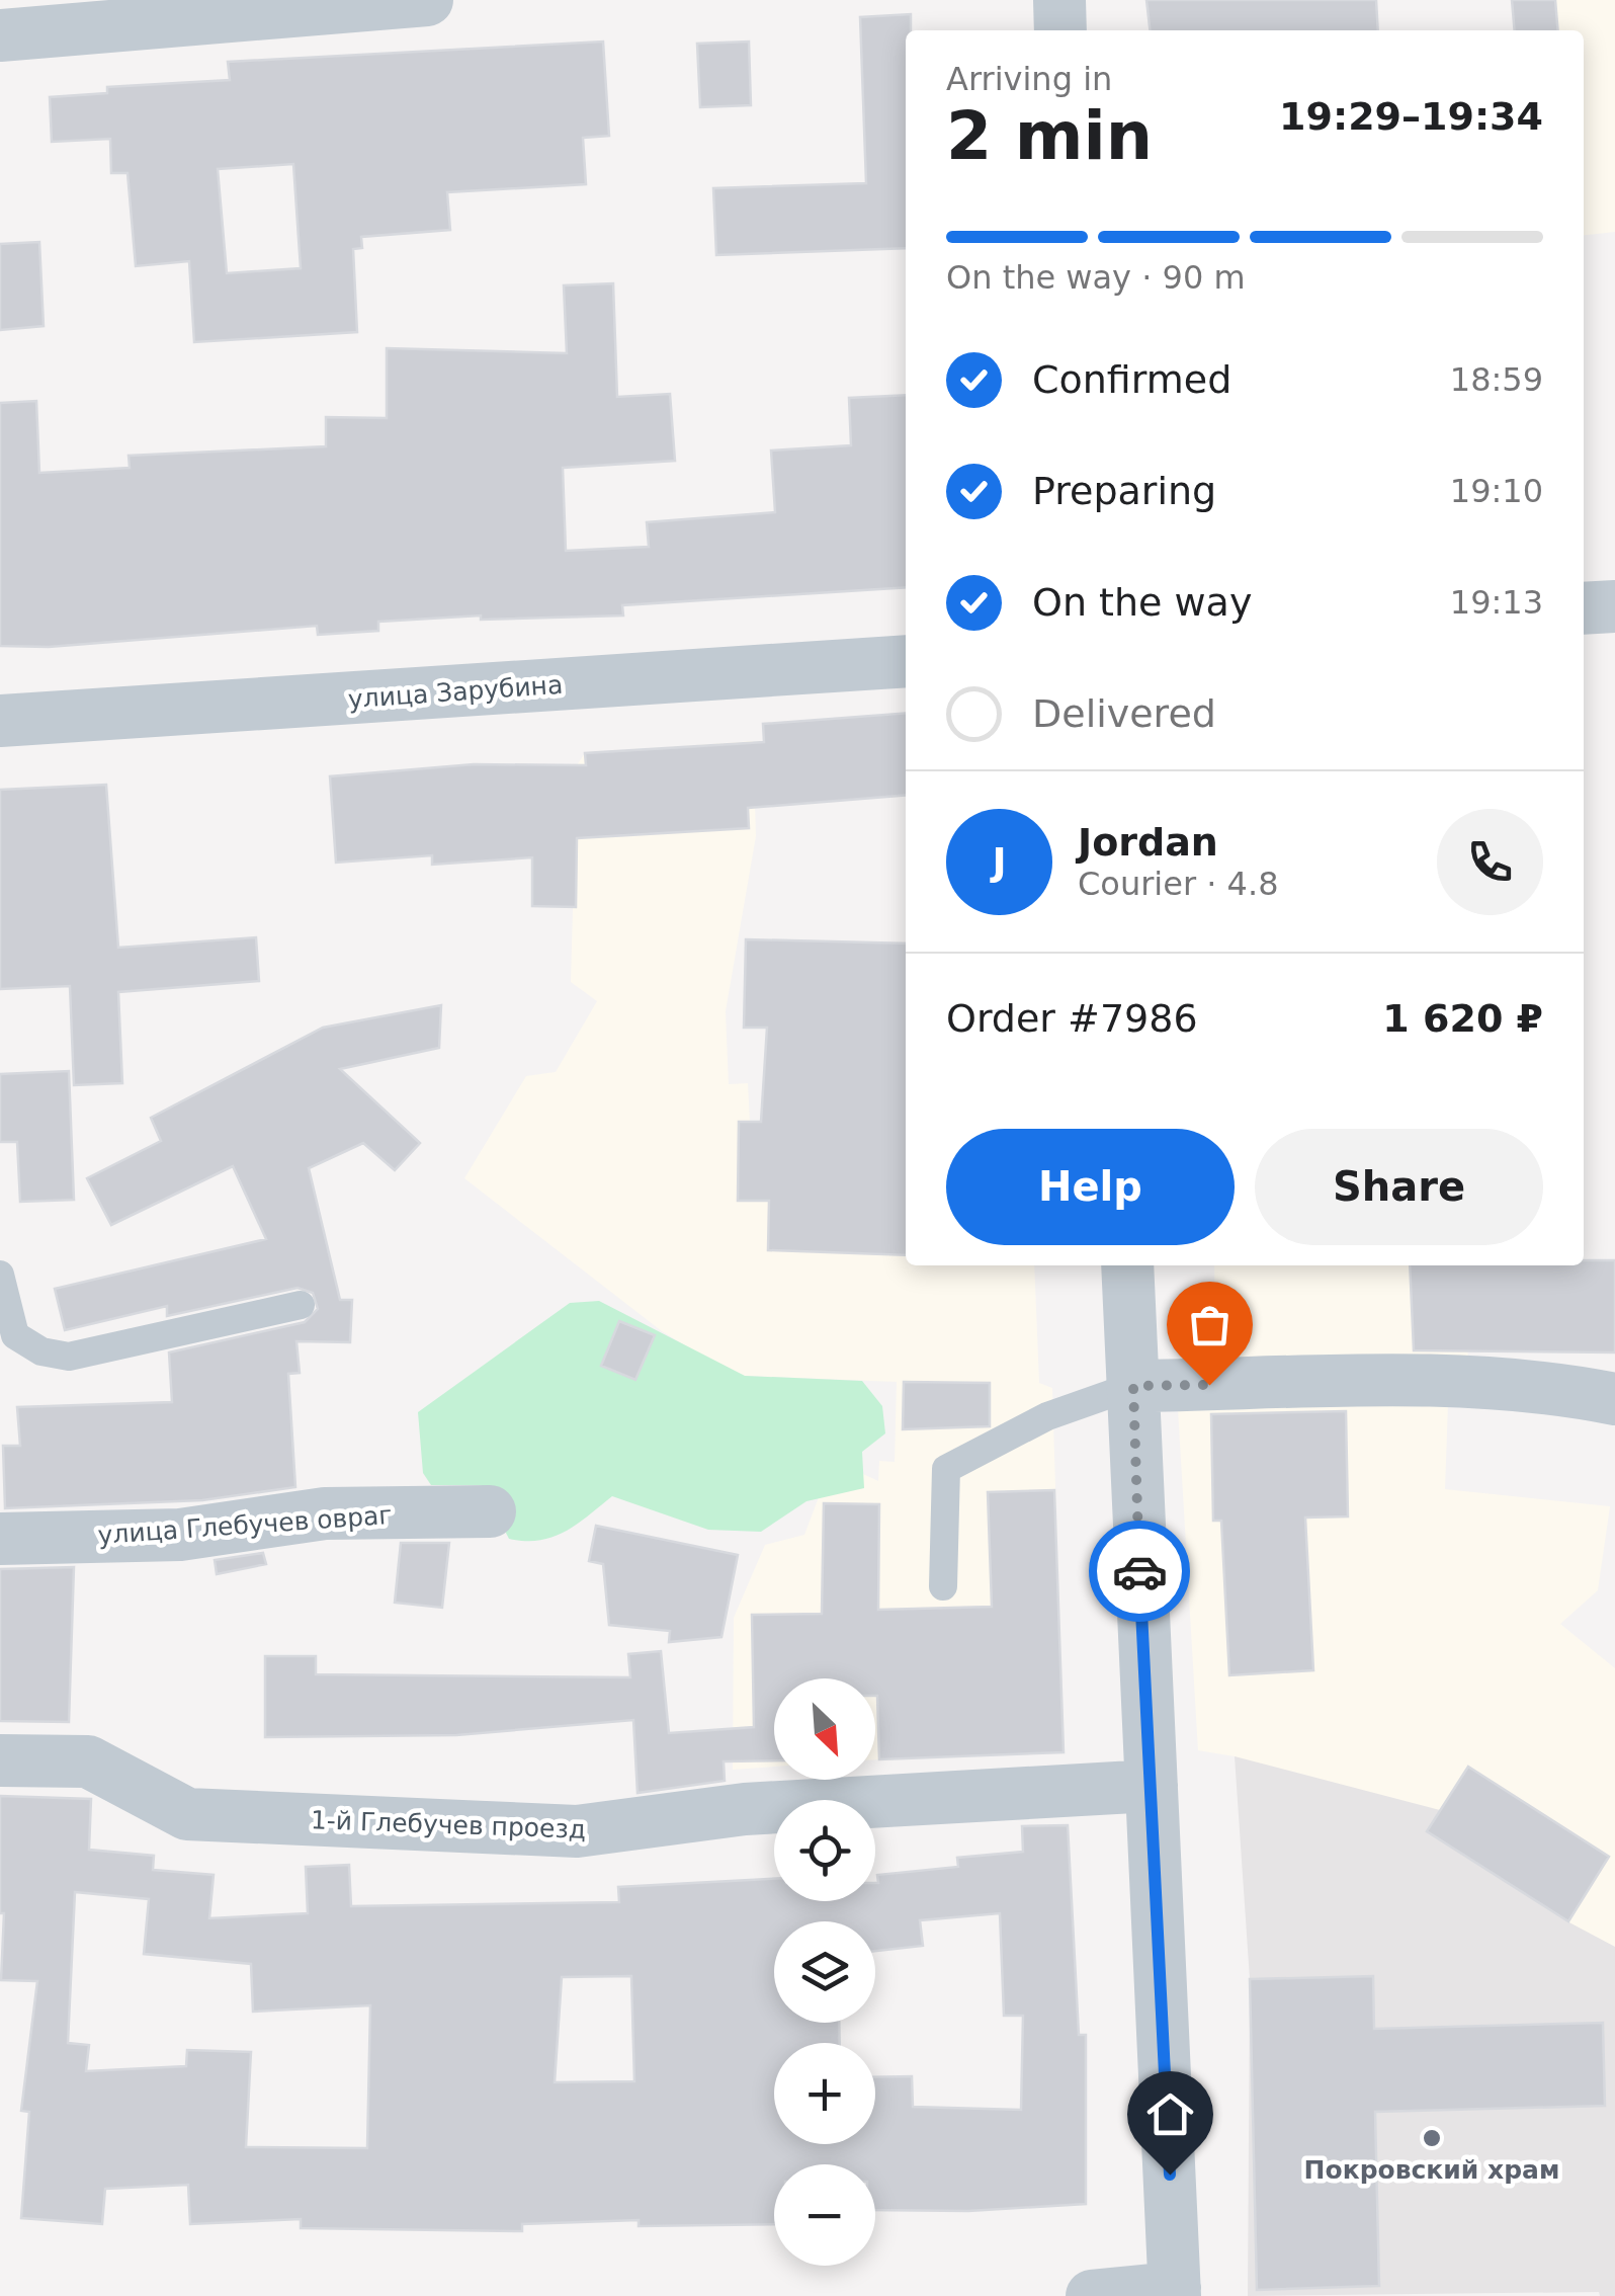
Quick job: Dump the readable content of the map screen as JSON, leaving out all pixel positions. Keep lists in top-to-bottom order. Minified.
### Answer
{"streets":{"street":["улица Зарубина","улица Глебучев овраг","1-й Глебучев проезд"]},"places":["Покровский храм"],"north":"bottom right","page":{"heading":["2 min","Arriving in","19:29–19:34"],"panel":["Jordan","Courier · 4.8","Order #7986","1 620 ₽"],"bar":"On the way · 90 m","list":[["Confirmed","18:59"],["Preparing","19:10"],["On the way","19:13"],"Delivered"],"round":"J","buttons":["Help","Share"],"map_buttons":["+","−"]}}
